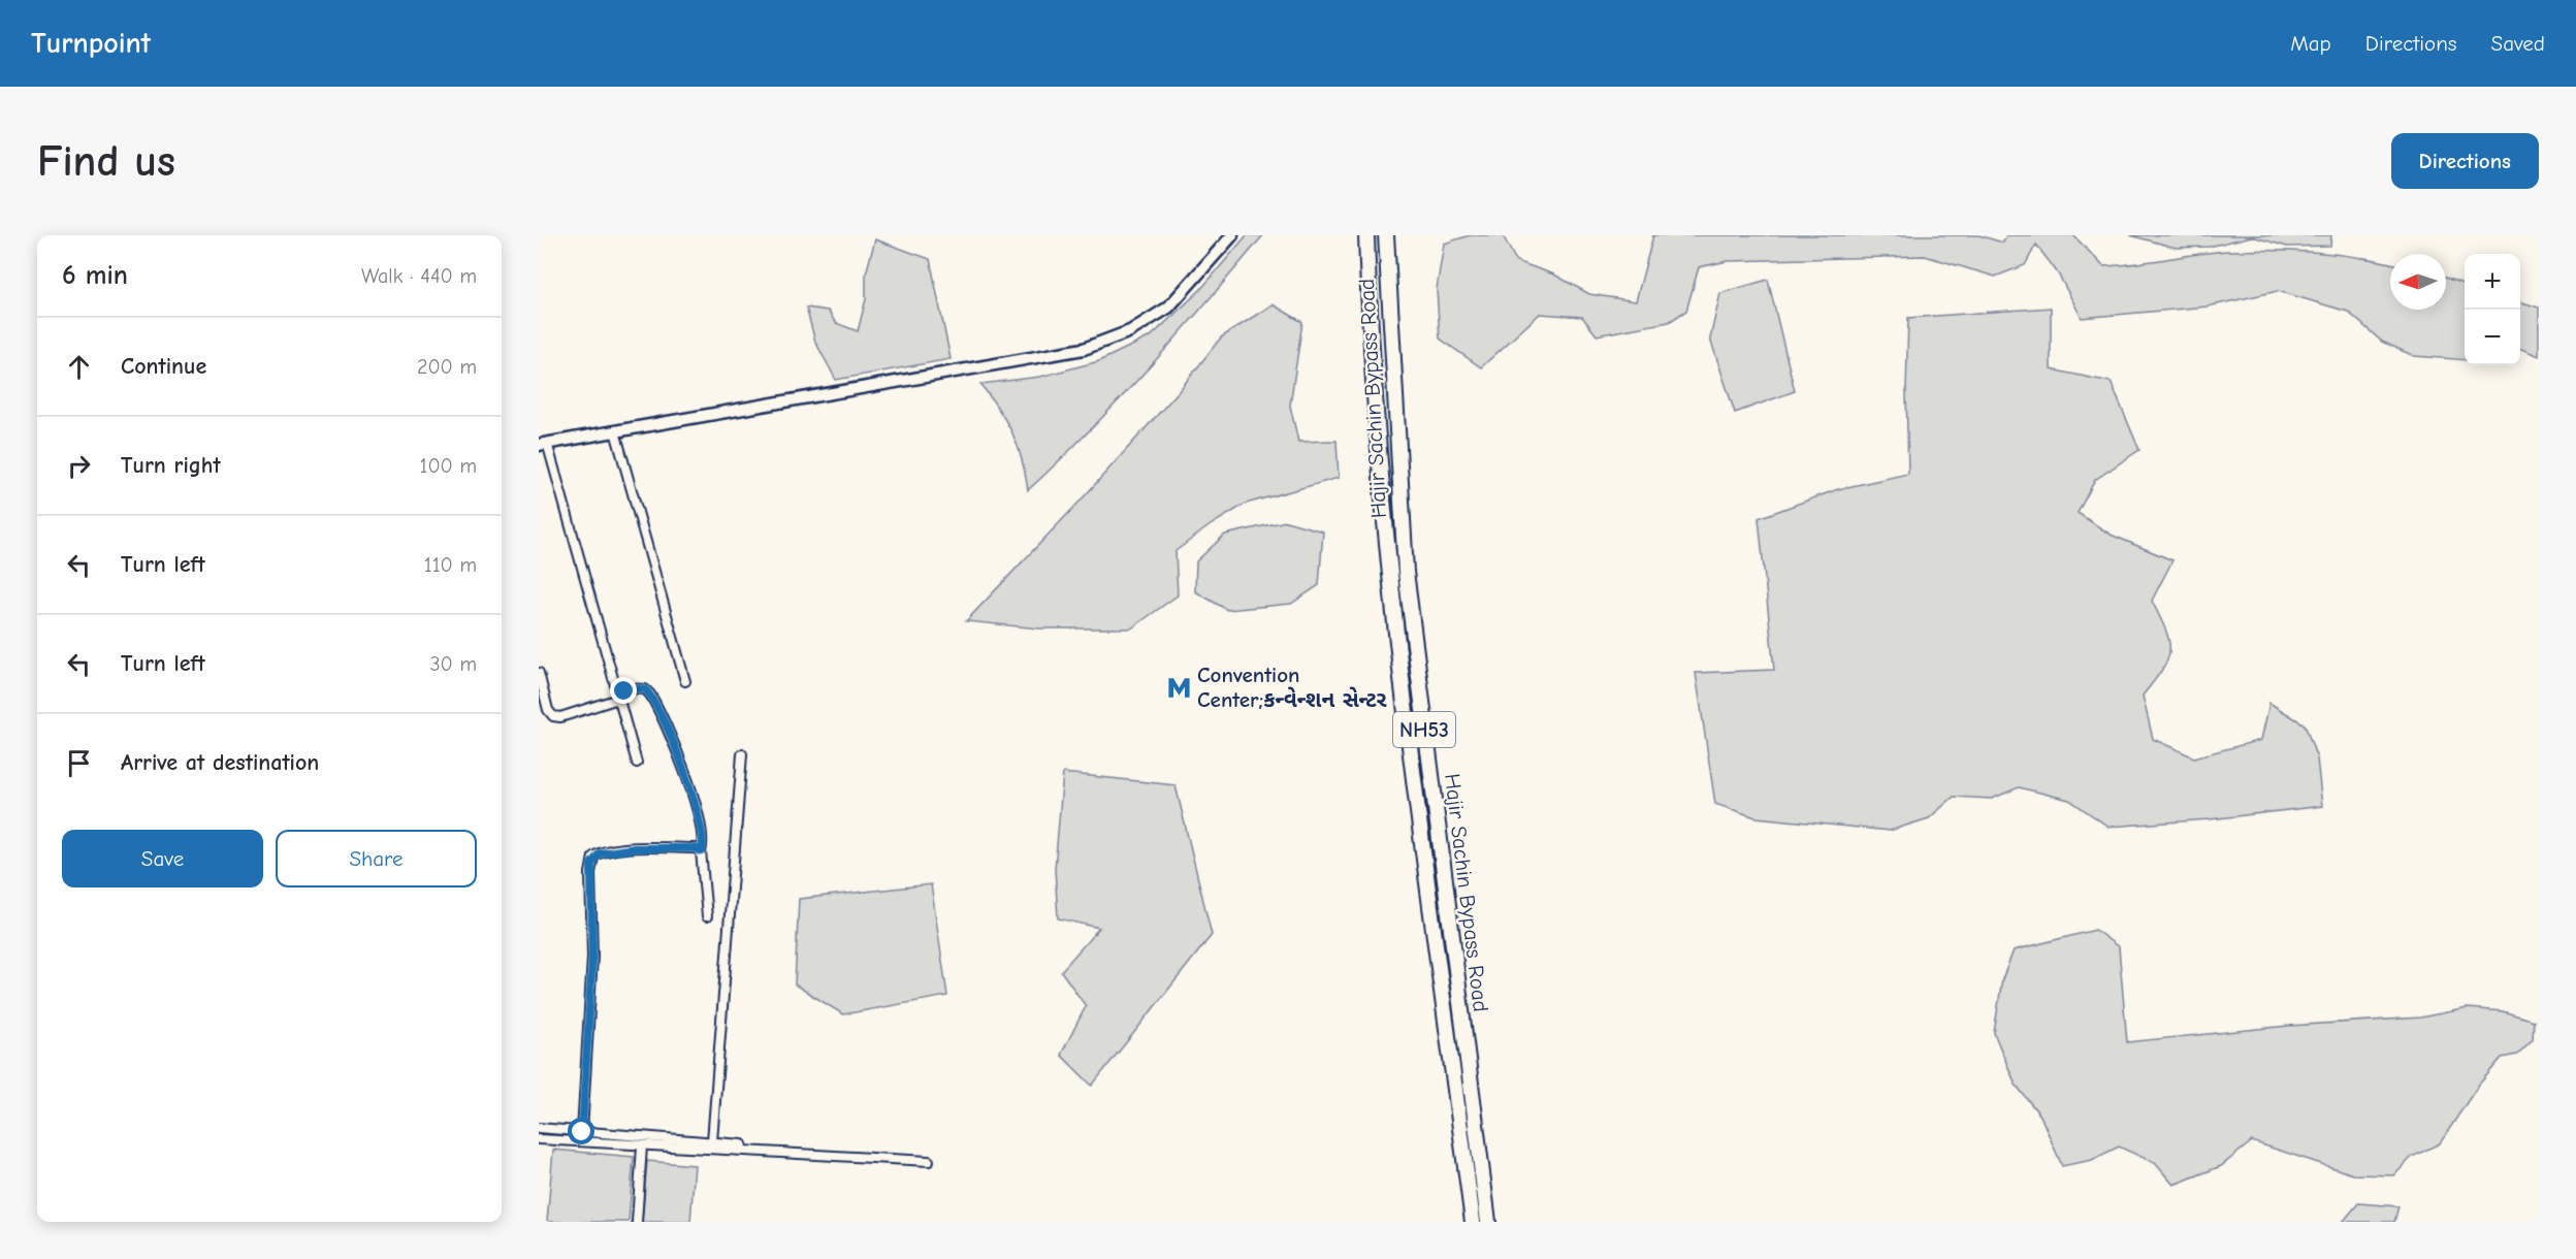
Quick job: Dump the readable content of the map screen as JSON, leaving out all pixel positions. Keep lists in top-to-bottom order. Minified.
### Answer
{"streets":{"highway":["Hajir Sachin Bypass Road","NH53"]},"places":{"metro station":["Convention Center;કન્વેન્શન સેન્ટર"]},"north":"left","page":{"header":"Turnpoint","nav":["Map","Directions","Saved"],"buttons":["Directions",["Save","Share"]],"title":"Find us","heading":["6 min","Walk · 440 m"],"map_buttons":["+","−"],"list":[["Continue","200 m"],["Turn right","100 m"],["Turn left","110 m"],["Turn left","30 m"],"Arrive at destination"]}}
